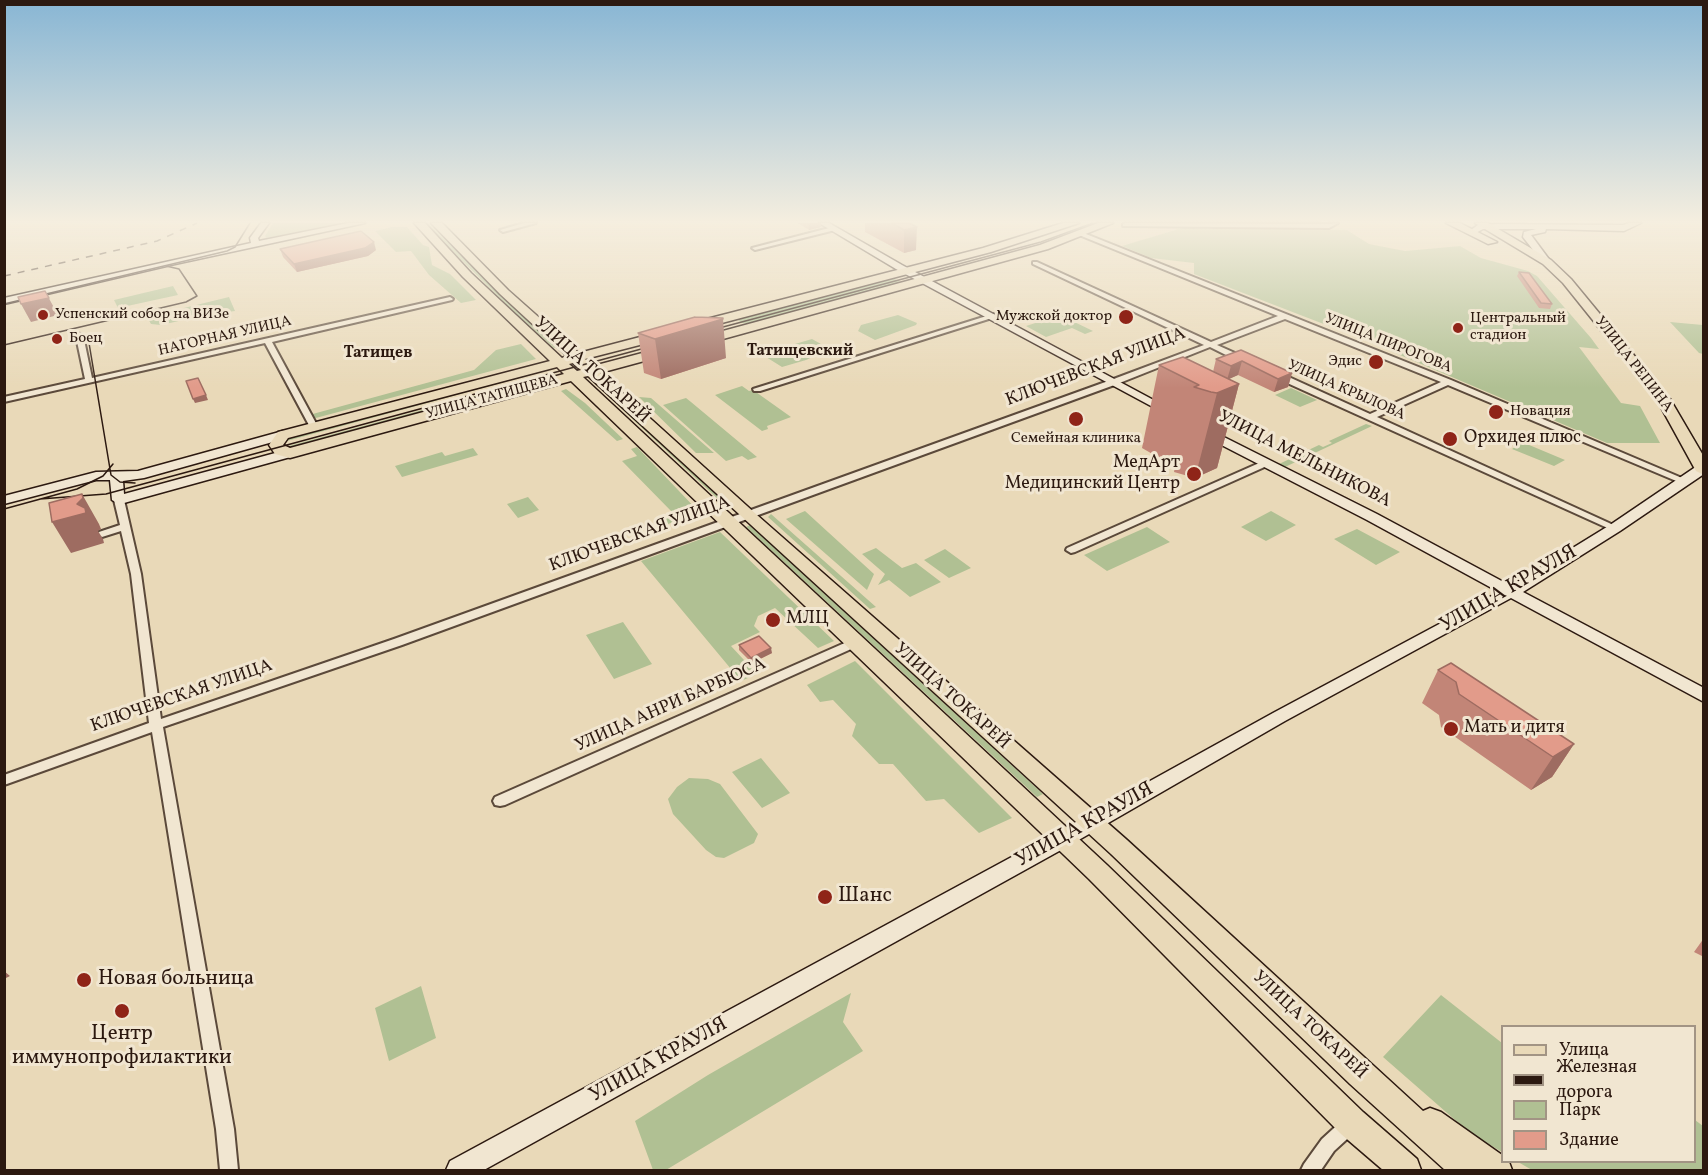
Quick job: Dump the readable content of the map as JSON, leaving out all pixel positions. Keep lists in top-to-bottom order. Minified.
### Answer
{"streets":{"main road":["УЛИЦА РЕПИНА","УЛИЦА ТОКАРЕЙ","УЛИЦА ТАТИЩЕВА","УЛИЦА МЕЛЬНИКОВА","УЛИЦА КРАУЛЯ"],"street":["НАГОРНАЯ УЛИЦА","УЛИЦА ПИРОГОВА","КЛЮЧЕВСКАЯ УЛИЦА","УЛИЦА КРЫЛОВА","УЛИЦА АНРИ БАРБЮСА"]},"crossings":[["УЛИЦА ПИРОГОВА","КЛЮЧЕВСКАЯ УЛИЦА"],["УЛИЦА ПИРОГОВА","УЛИЦА КРАУЛЯ"],["УЛИЦА РЕПИНА","УЛИЦА КРАУЛЯ"],["КЛЮЧЕВСКАЯ УЛИЦА","УЛИЦА ТОКАРЕЙ"],["УЛИЦА ТОКАРЕЙ","УЛИЦА ТАТИЩЕВА"],["УЛИЦА ТОКАРЕЙ","УЛИЦА КРАУЛЯ"],["УЛИЦА ТОКАРЕЙ","УЛИЦА АНРИ БАРБЮСА"],["УЛИЦА КРЫЛОВА","УЛИЦА КРАУЛЯ"],["УЛИЦА МЕЛЬНИКОВА","УЛИЦА КРАУЛЯ"]],"districts":["Татищевский","Татищев"],"places":["Успенский собор на ВИЗе","Мужской доктор","Центральный стадион","Боец","Эдис","Новация","Семейная клиника","Орхидея плюс","МедАрт Медицинский Центр","МЛЦ","Мать и дитя","Шанс","Новая больница","Центр иммунопрофилактики"],"legend":["Улица","Железная дорога","Парк","Здание"]}
